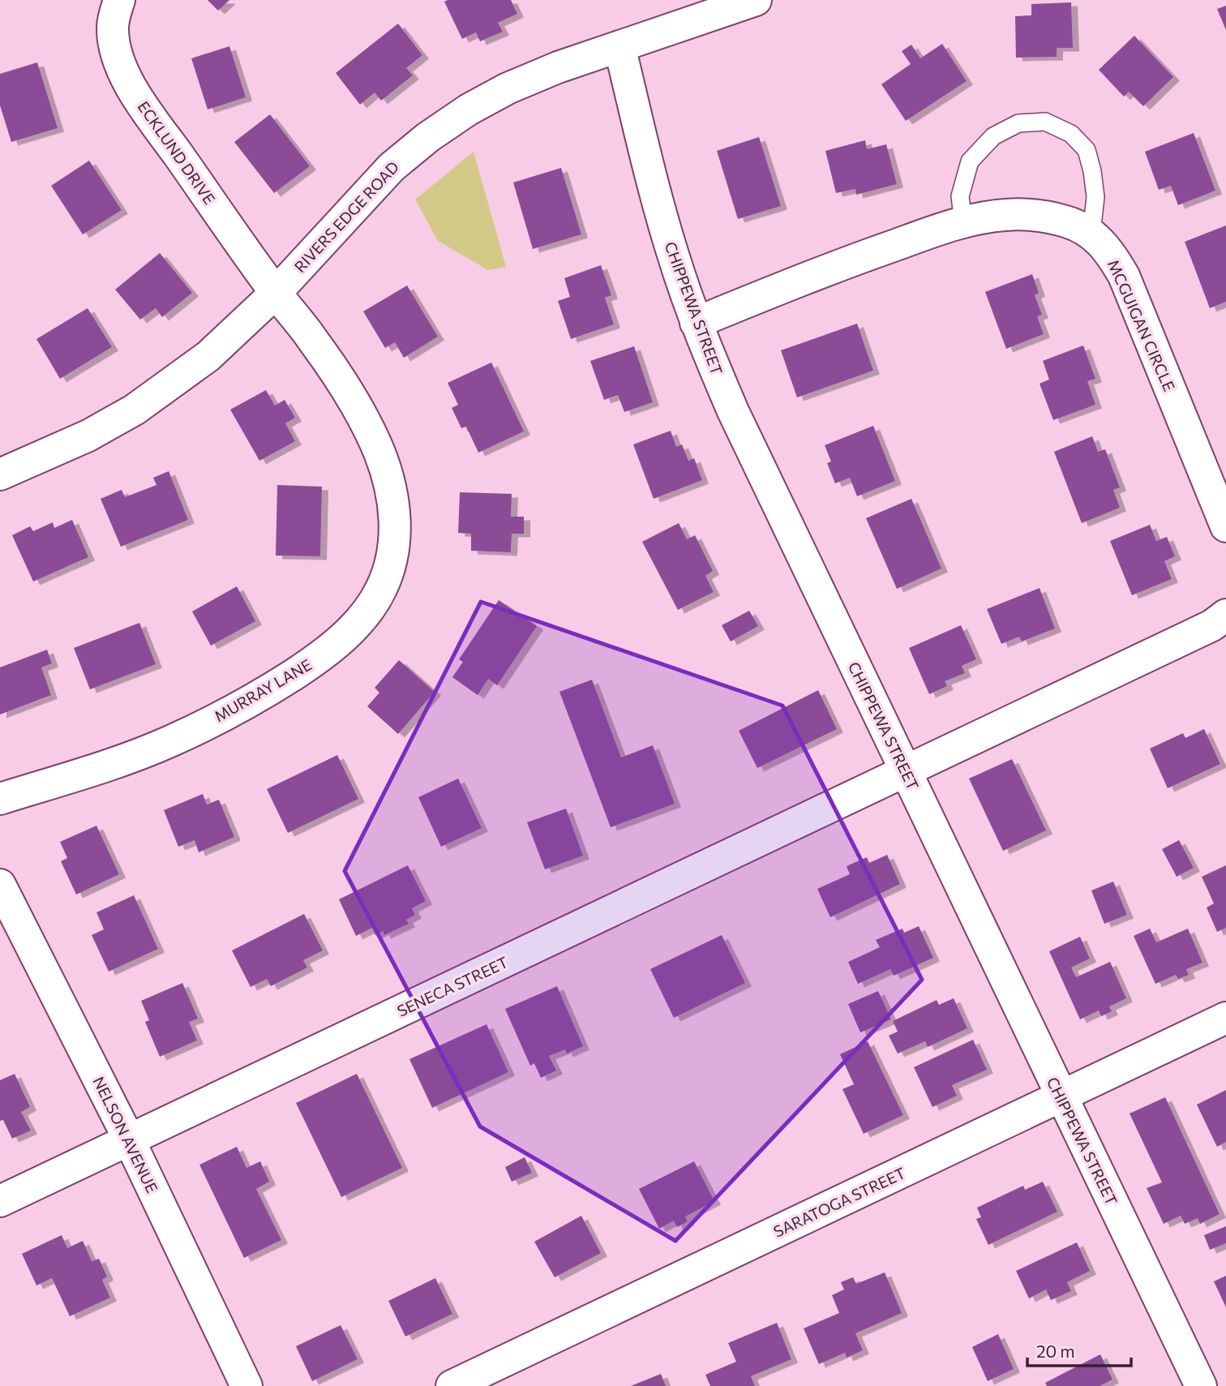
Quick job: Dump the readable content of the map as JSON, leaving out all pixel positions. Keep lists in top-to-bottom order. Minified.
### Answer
{"streets":{"street":["ECKLUND DRIVE","RIVERS EDGE ROAD","CHIPPEWA STREET","MCGUIGAN CIRCLE","MURRAY LANE","SENECA STREET","NELSON AVENUE","SARATOGA STREET"]},"crossings":[["ECKLUND DRIVE","RIVERS EDGE ROAD"],["ECKLUND DRIVE","MURRAY LANE"],["RIVERS EDGE ROAD","CHIPPEWA STREET"],["RIVERS EDGE ROAD","MURRAY LANE"],["CHIPPEWA STREET","MCGUIGAN CIRCLE"],["CHIPPEWA STREET","SENECA STREET"],["CHIPPEWA STREET","SARATOGA STREET"],["SENECA STREET","NELSON AVENUE"]],"scale_bar":"20 m"}
